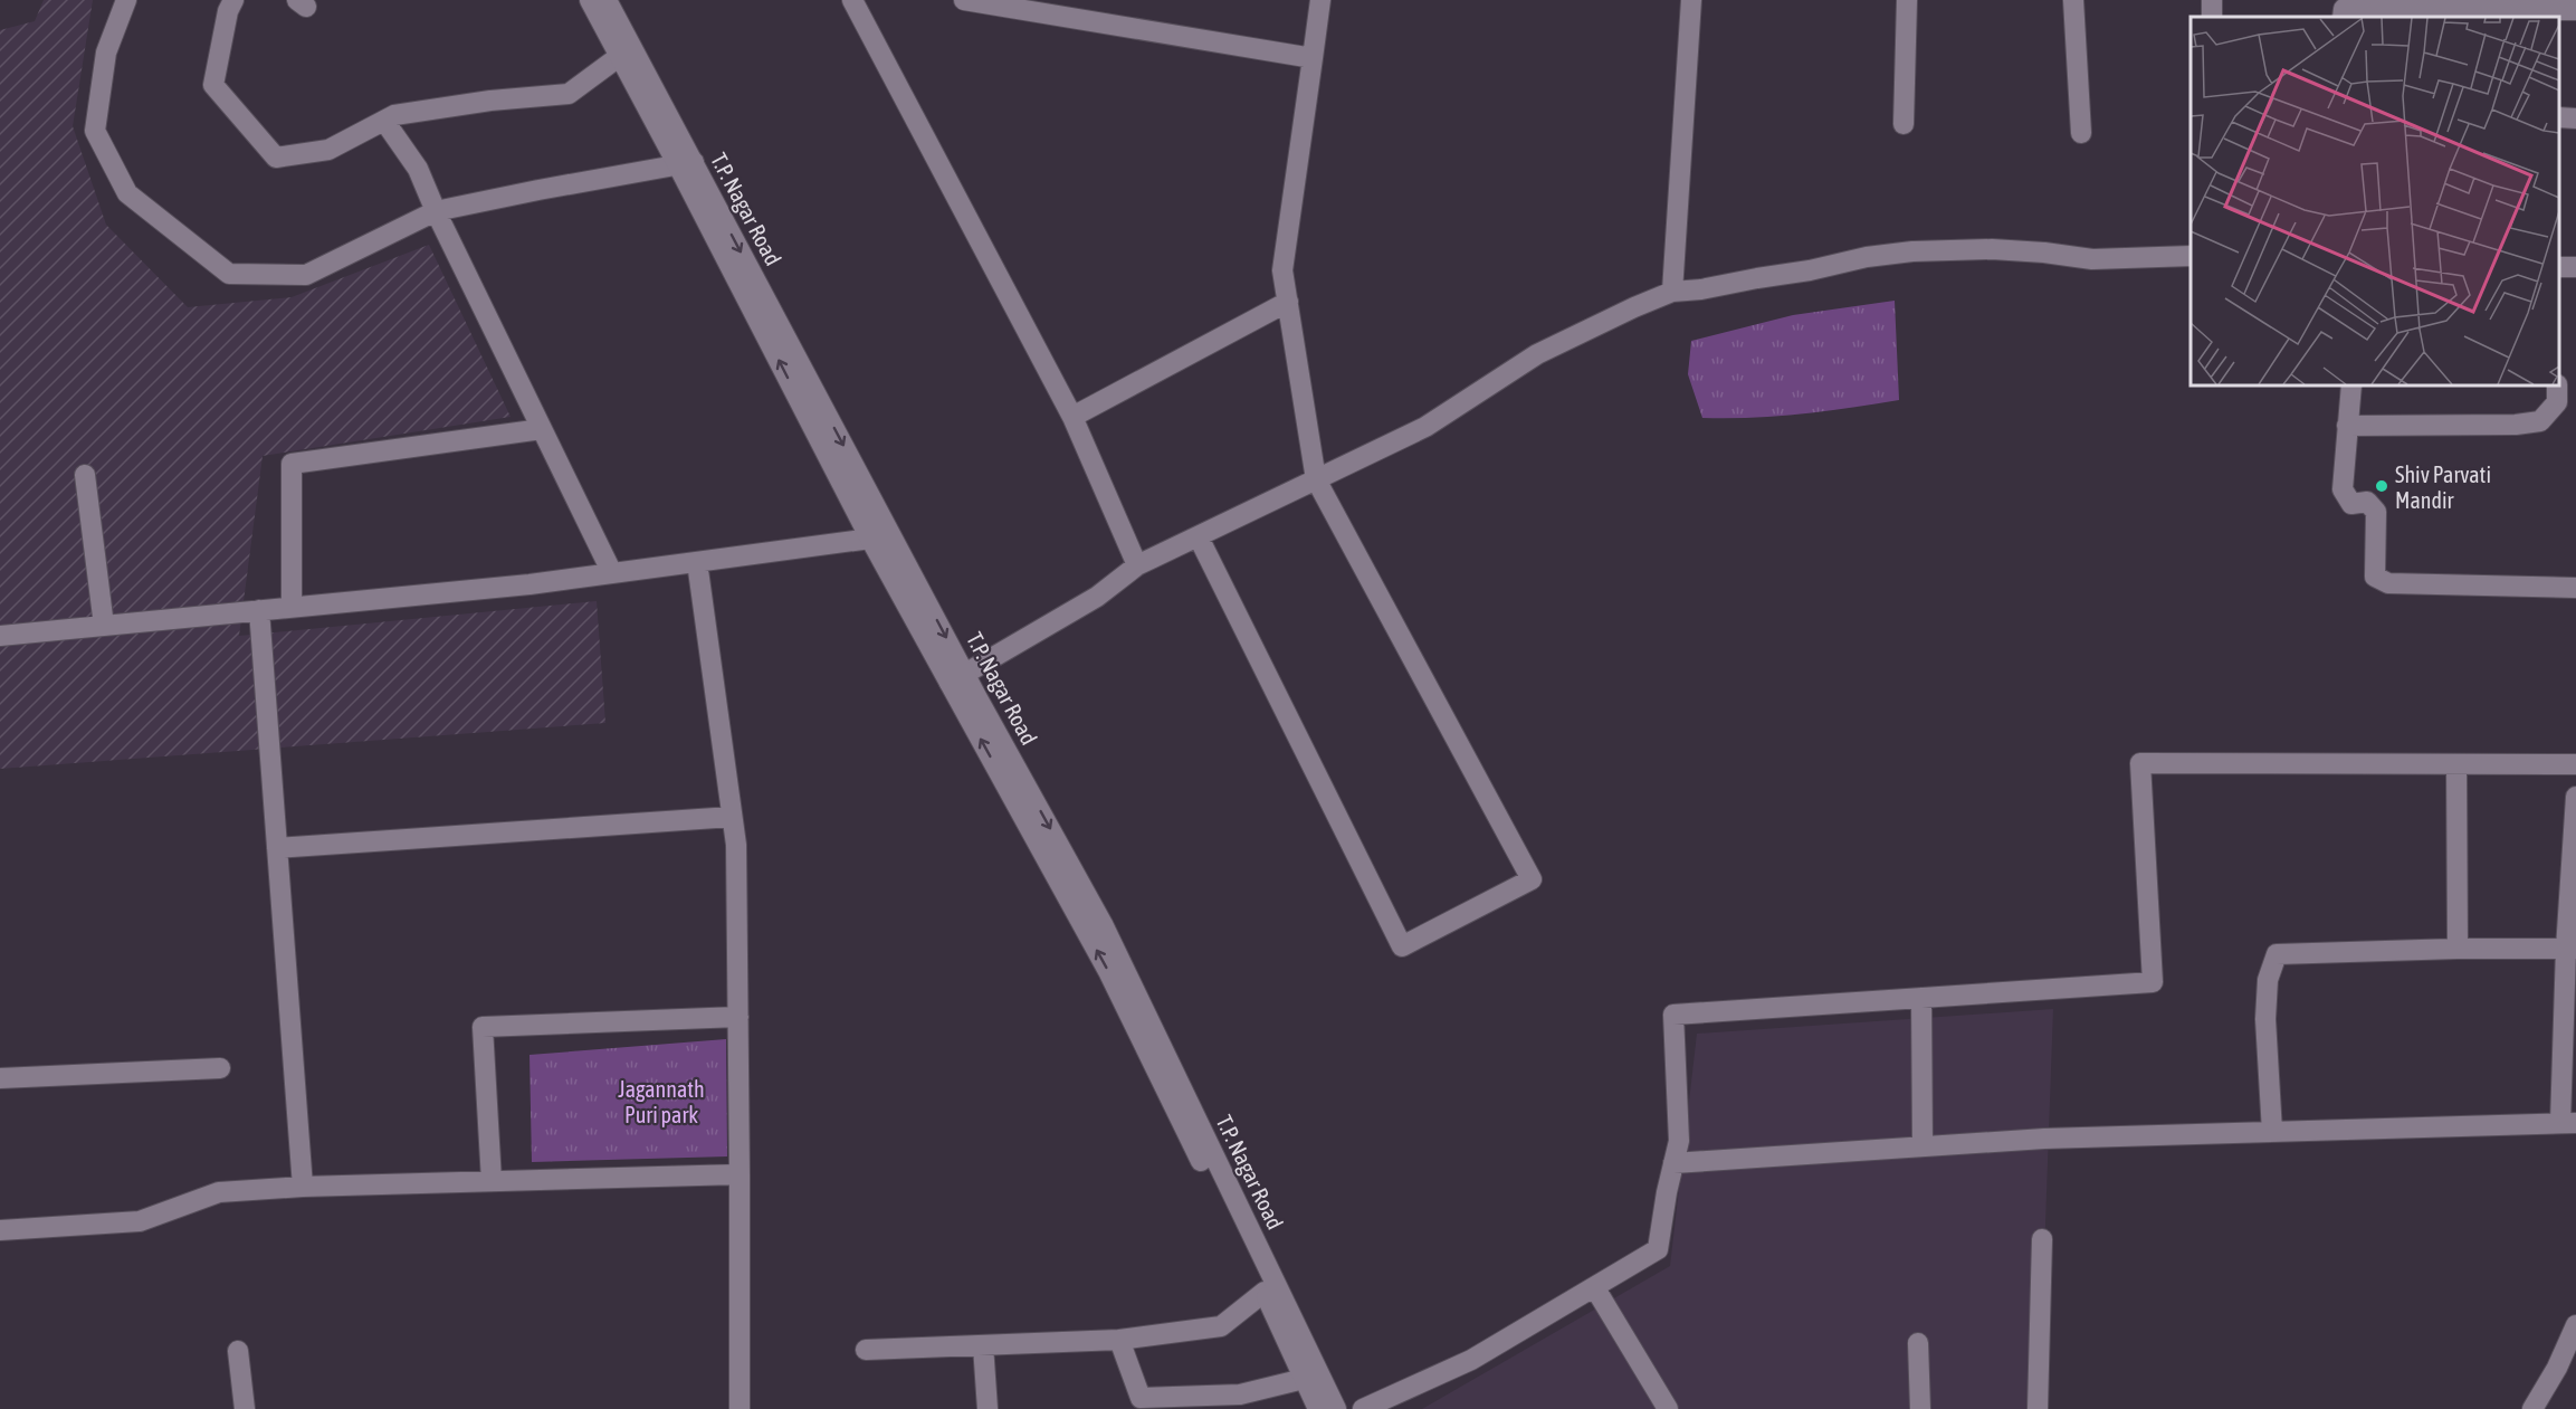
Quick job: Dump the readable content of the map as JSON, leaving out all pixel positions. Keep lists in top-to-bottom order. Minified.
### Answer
{"streets":{"street":["T.P. Nagar Road"]},"parks":["Jagannath Puri park"],"places":["Shiv Parvati Mandir"]}
